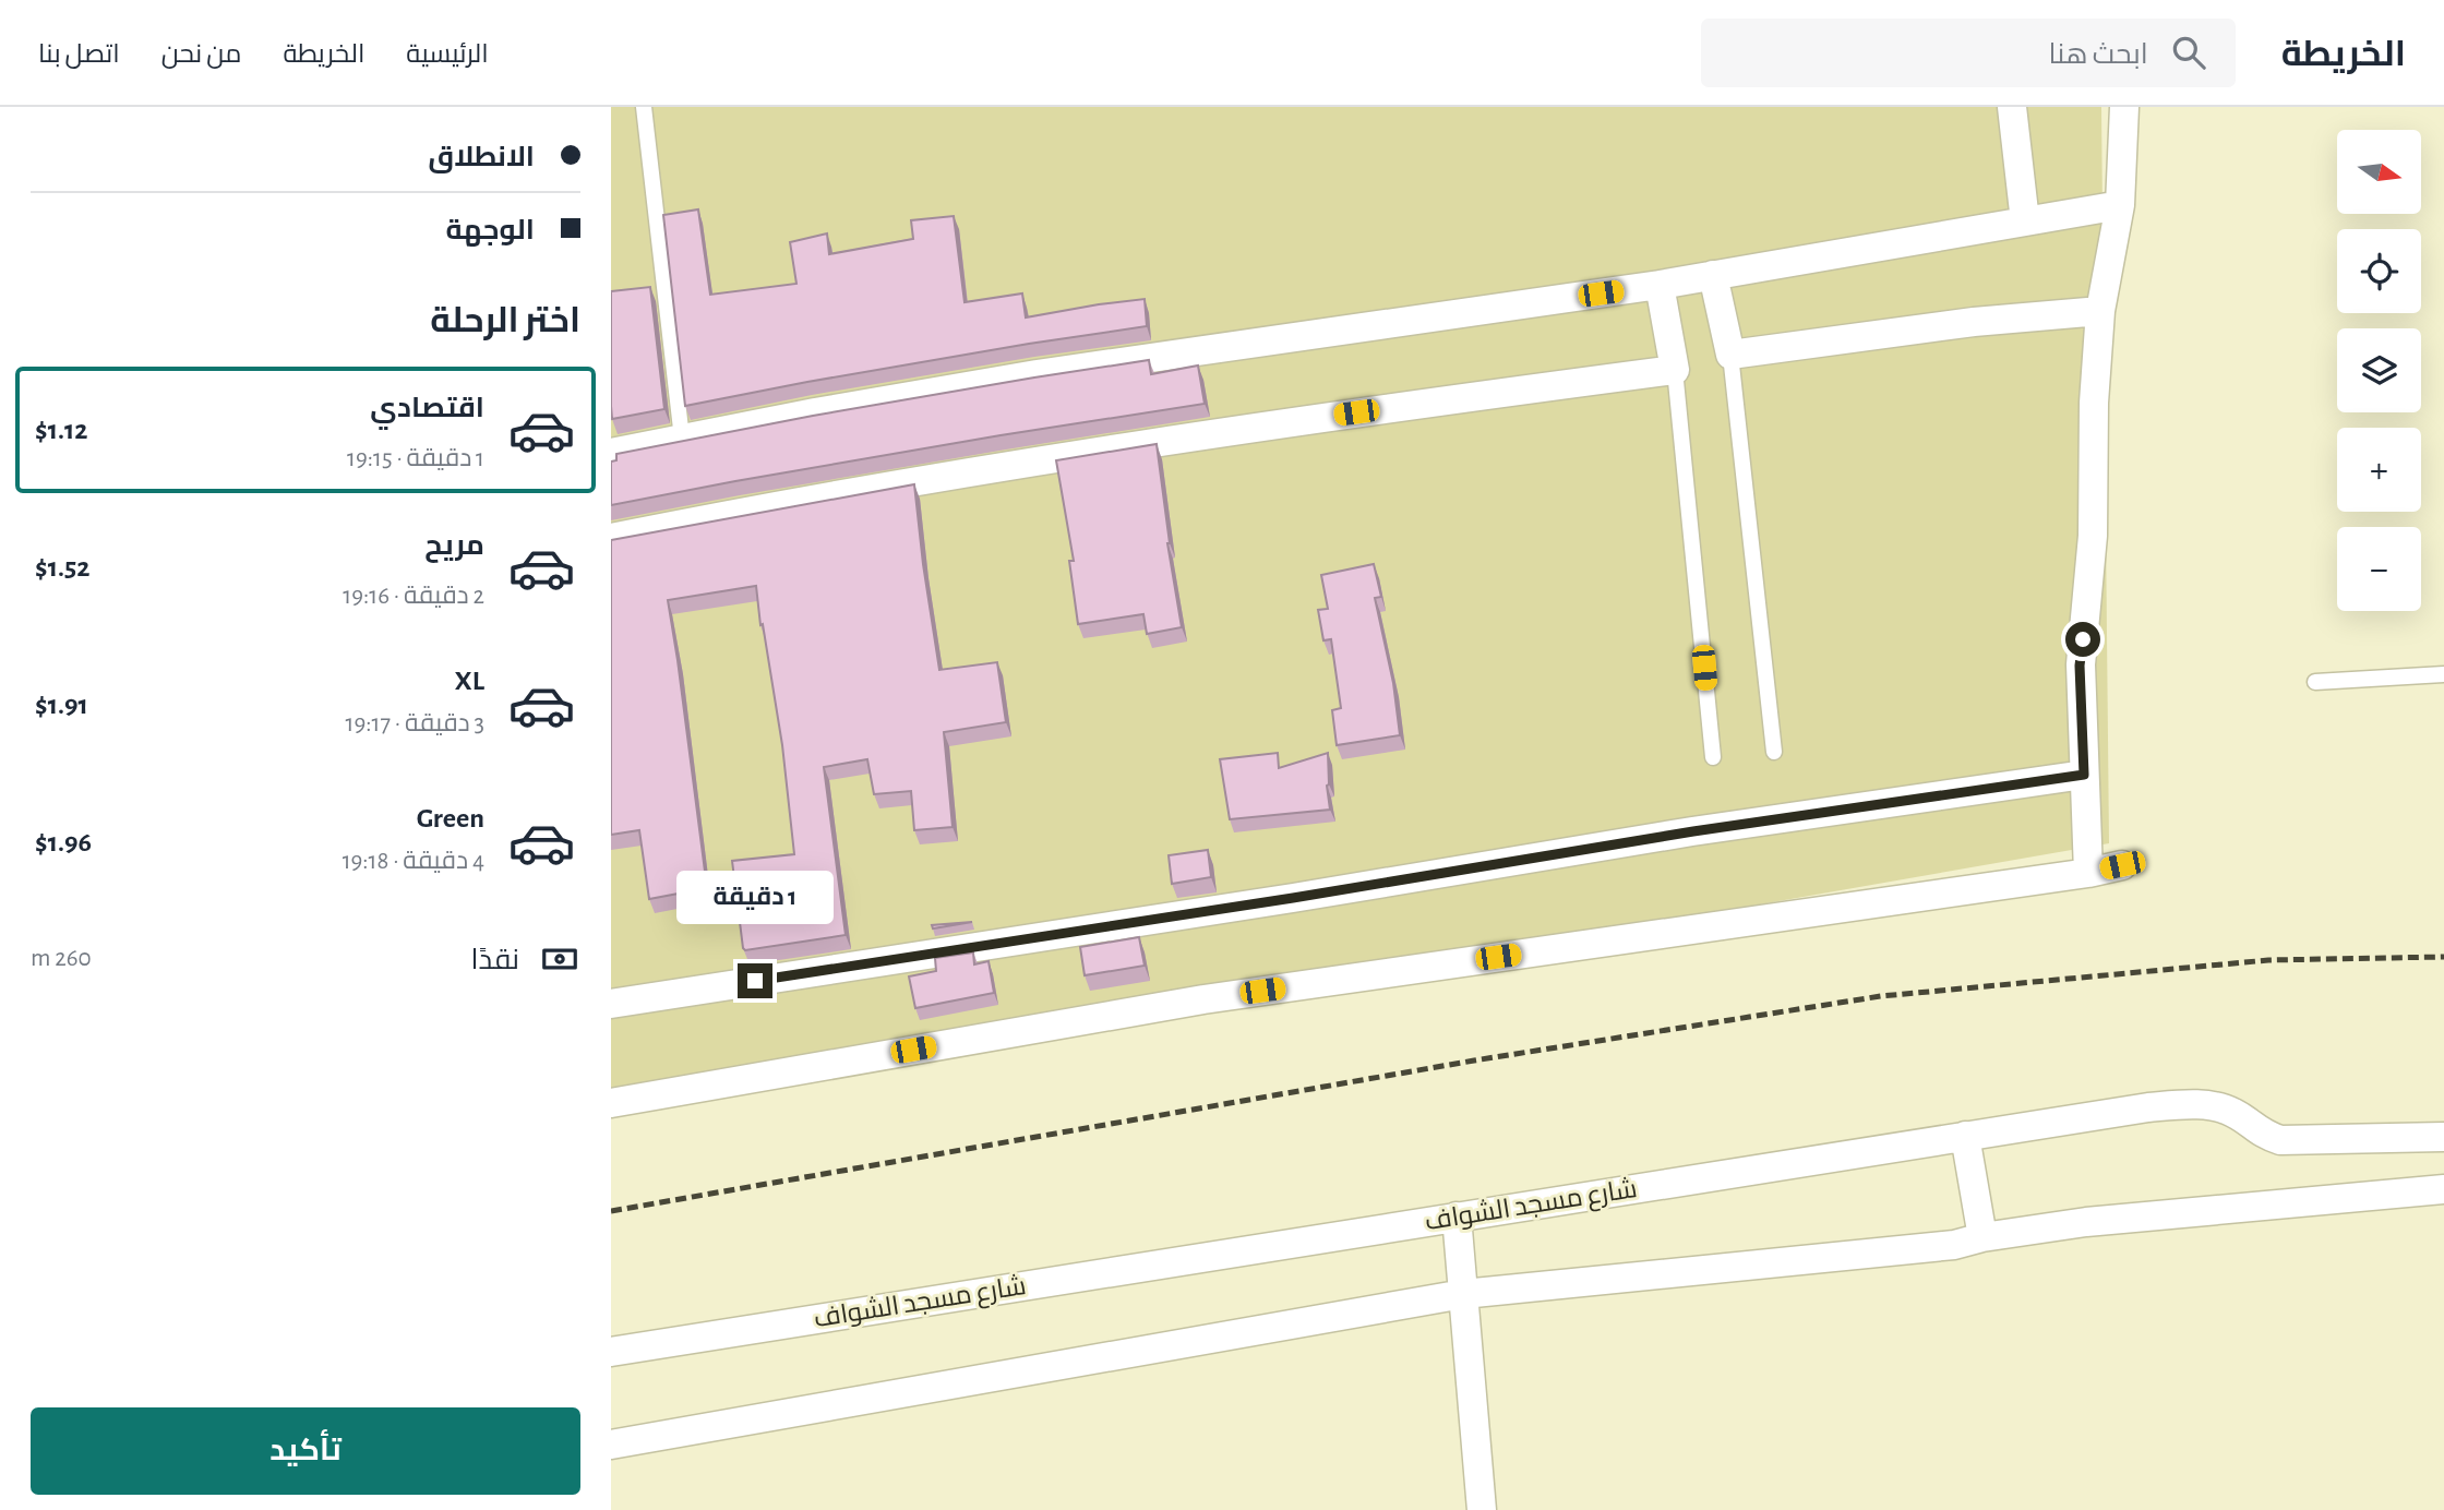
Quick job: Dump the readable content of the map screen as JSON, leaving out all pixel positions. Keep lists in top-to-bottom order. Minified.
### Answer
{"streets":{"street":["شارع مسجد الشواف"]},"north":"right","page":{"header":"الخريطة","search":"ابحث هنا","nav":["الرئيسية","الخريطة","من نحن","اتصل بنا"],"banner":["الانطلاق","الوجهة"],"map_buttons":["+","−"],"heading":"اختر الرحلة","list":[{"name":"اقتصادي","note":"1 دقيقة · 19:15","value":"$1.12"},{"name":"مريح","note":"2 دقيقة · 19:16","value":"$1.52"},{"name":"XL","note":"3 دقيقة · 19:17","value":"$1.91"},{"name":"Green","note":"4 دقيقة · 19:18","value":"$1.96"}],"bubble":"1 دقيقة","pay":["نقدًا","260 m"],"buttons":"تأكيد"}}
